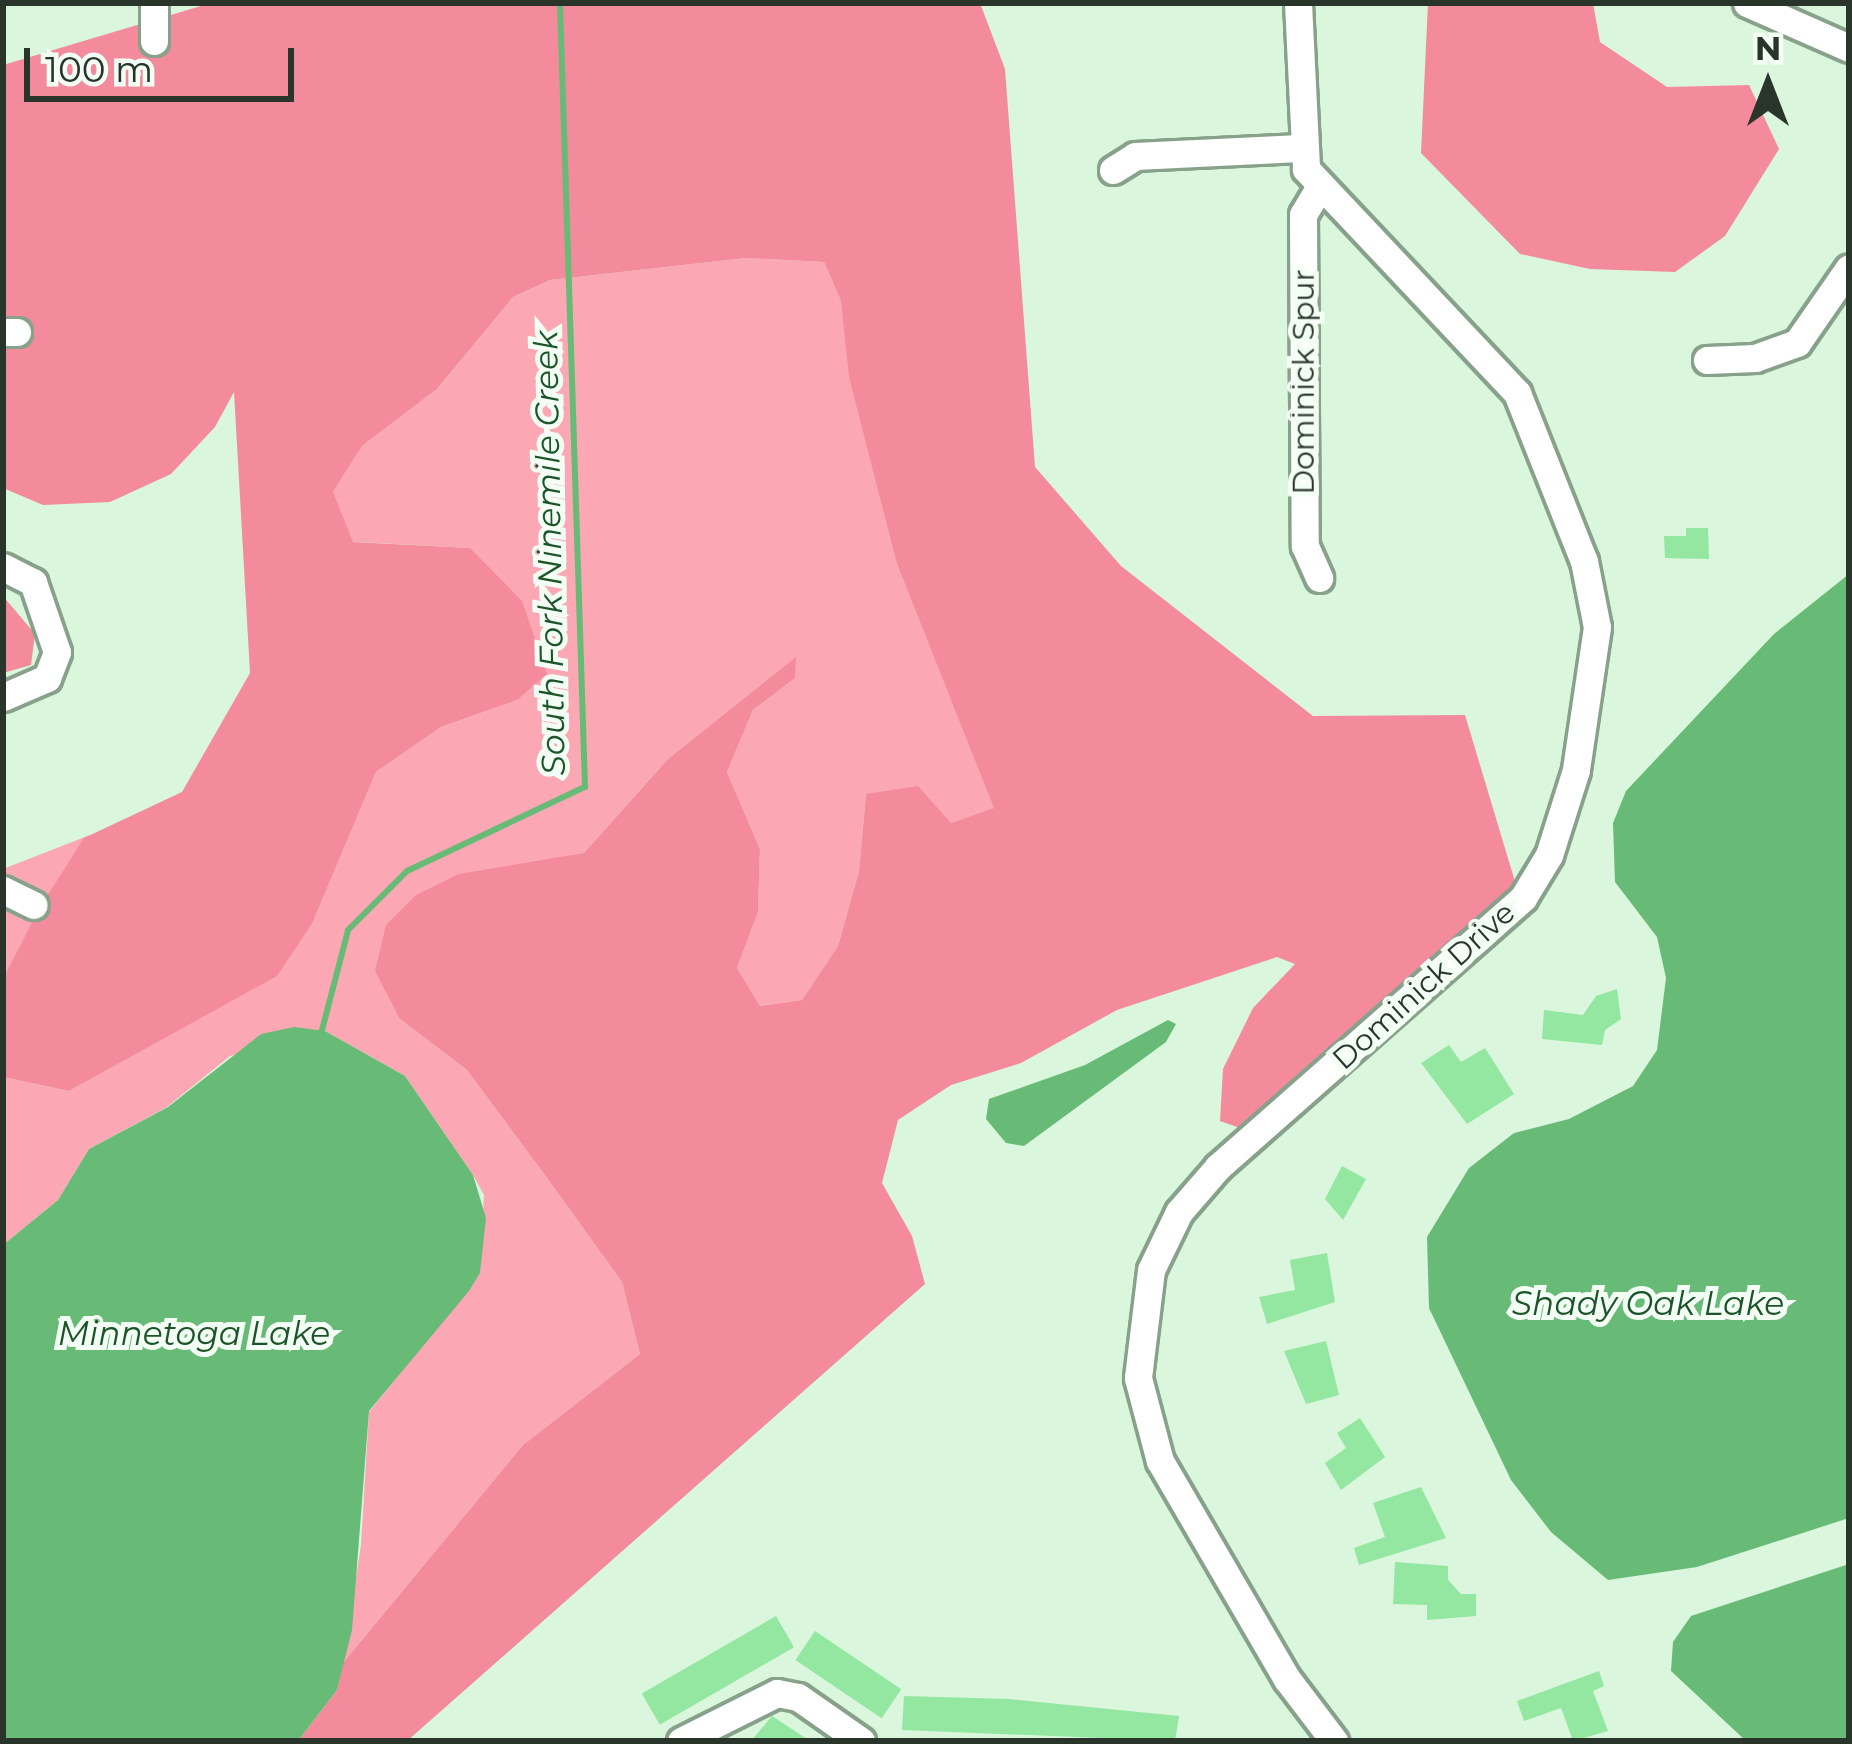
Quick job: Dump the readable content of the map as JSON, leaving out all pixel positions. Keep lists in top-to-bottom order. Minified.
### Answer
{"streets":{"street":["Dominick Spur","Dominick Drive"]},"crossings":[["Dominick Spur","Dominick Drive"]],"water":["South Fork Ninemile Creek","Shady Oak Lake","Minnetoga Lake"],"scale_bar":"100 m","north":"top"}
